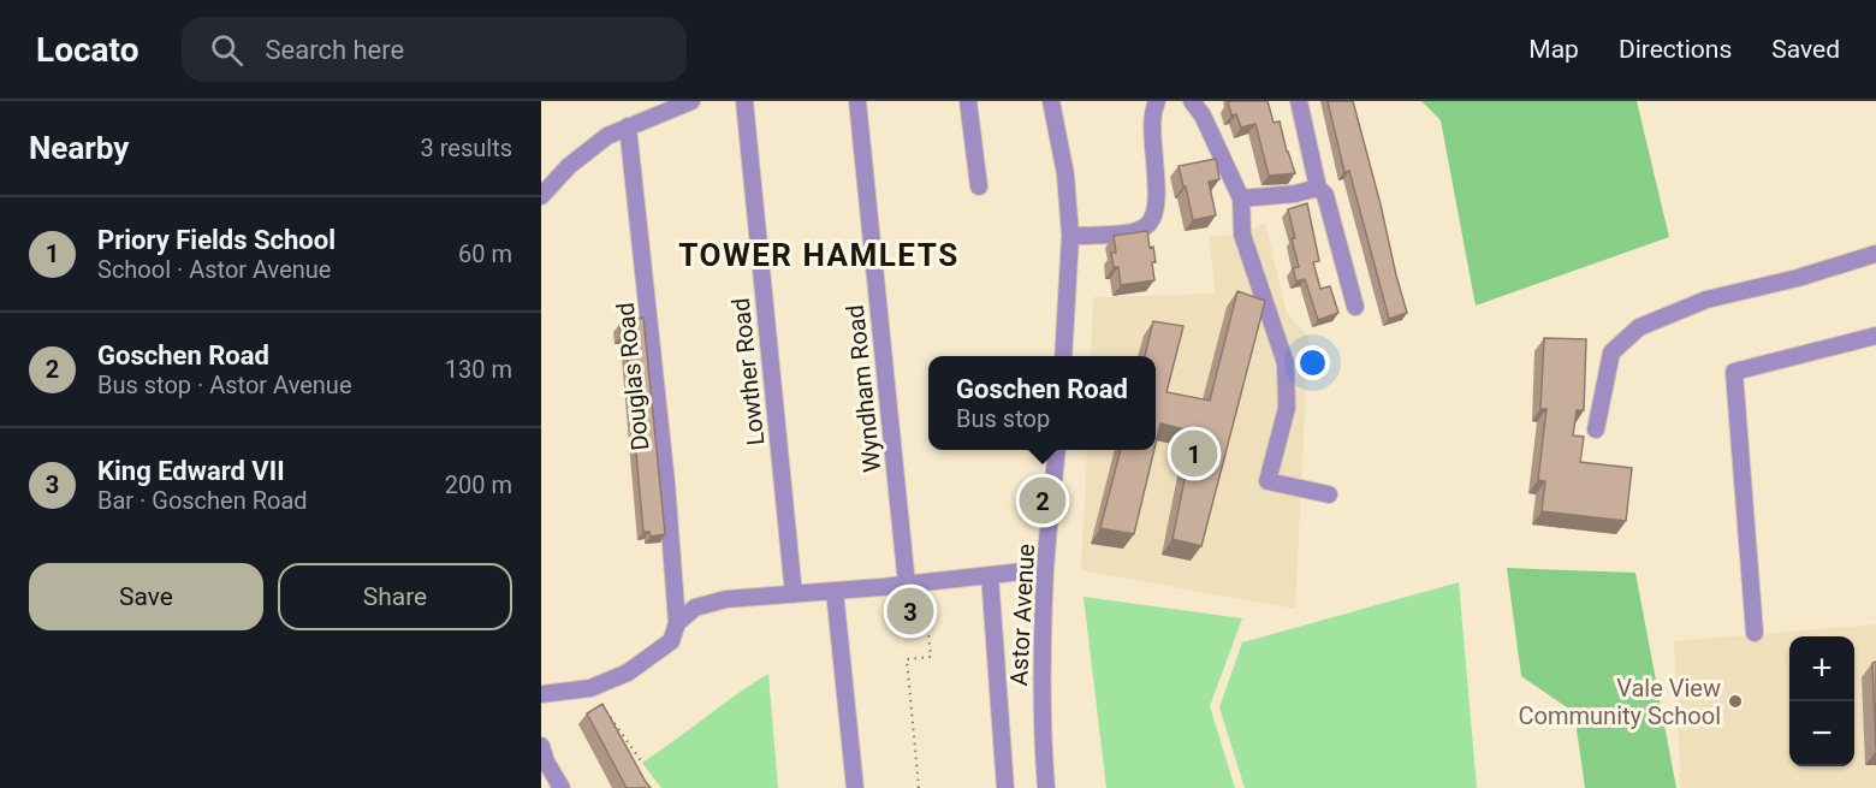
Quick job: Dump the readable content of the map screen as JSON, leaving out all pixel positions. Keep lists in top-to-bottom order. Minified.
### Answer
{"streets":{"street":["Lowther Road","Douglas Road","Wyndham Road","Astor Avenue"]},"districts":["TOWER HAMLETS"],"places":["Vale View Community School"],"page":{"header":"Locato","search":"Search here","nav":["Map","Directions","Saved"],"heading":["Nearby","3 results"],"list":[{"mark":"1","name":"Priory Fields School","note":"School · Astor Avenue","value":"60 m"},{"mark":"2","name":"Goschen Road","note":"Bus stop · Astor Avenue","value":"130 m"},{"mark":"3","name":"King Edward VII","note":"Bar · Goschen Road","value":"200 m"}],"popup":["Goschen Road","Bus stop"],"pins":["1","2","3"],"buttons":["Save","Share"],"map_buttons":["+","−"]}}
